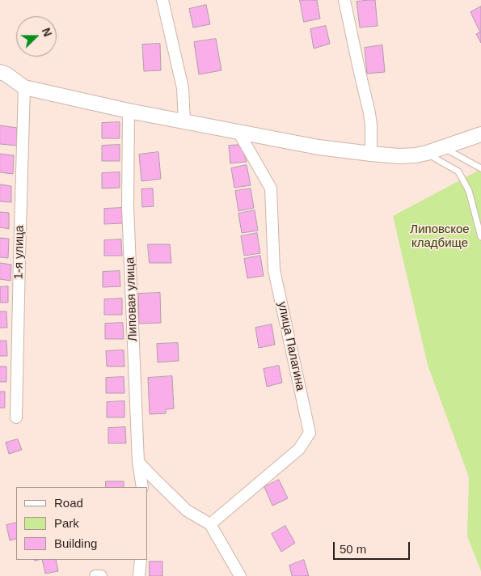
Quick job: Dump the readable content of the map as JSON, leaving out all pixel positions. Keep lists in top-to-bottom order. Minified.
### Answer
{"streets":{"street":["1-я улица","Липовая улица","улица Палагина"]},"parks":["Липовское кладбище"],"legend":["Road","Park","Building"],"scale_bar":"50 m","north":"right"}
